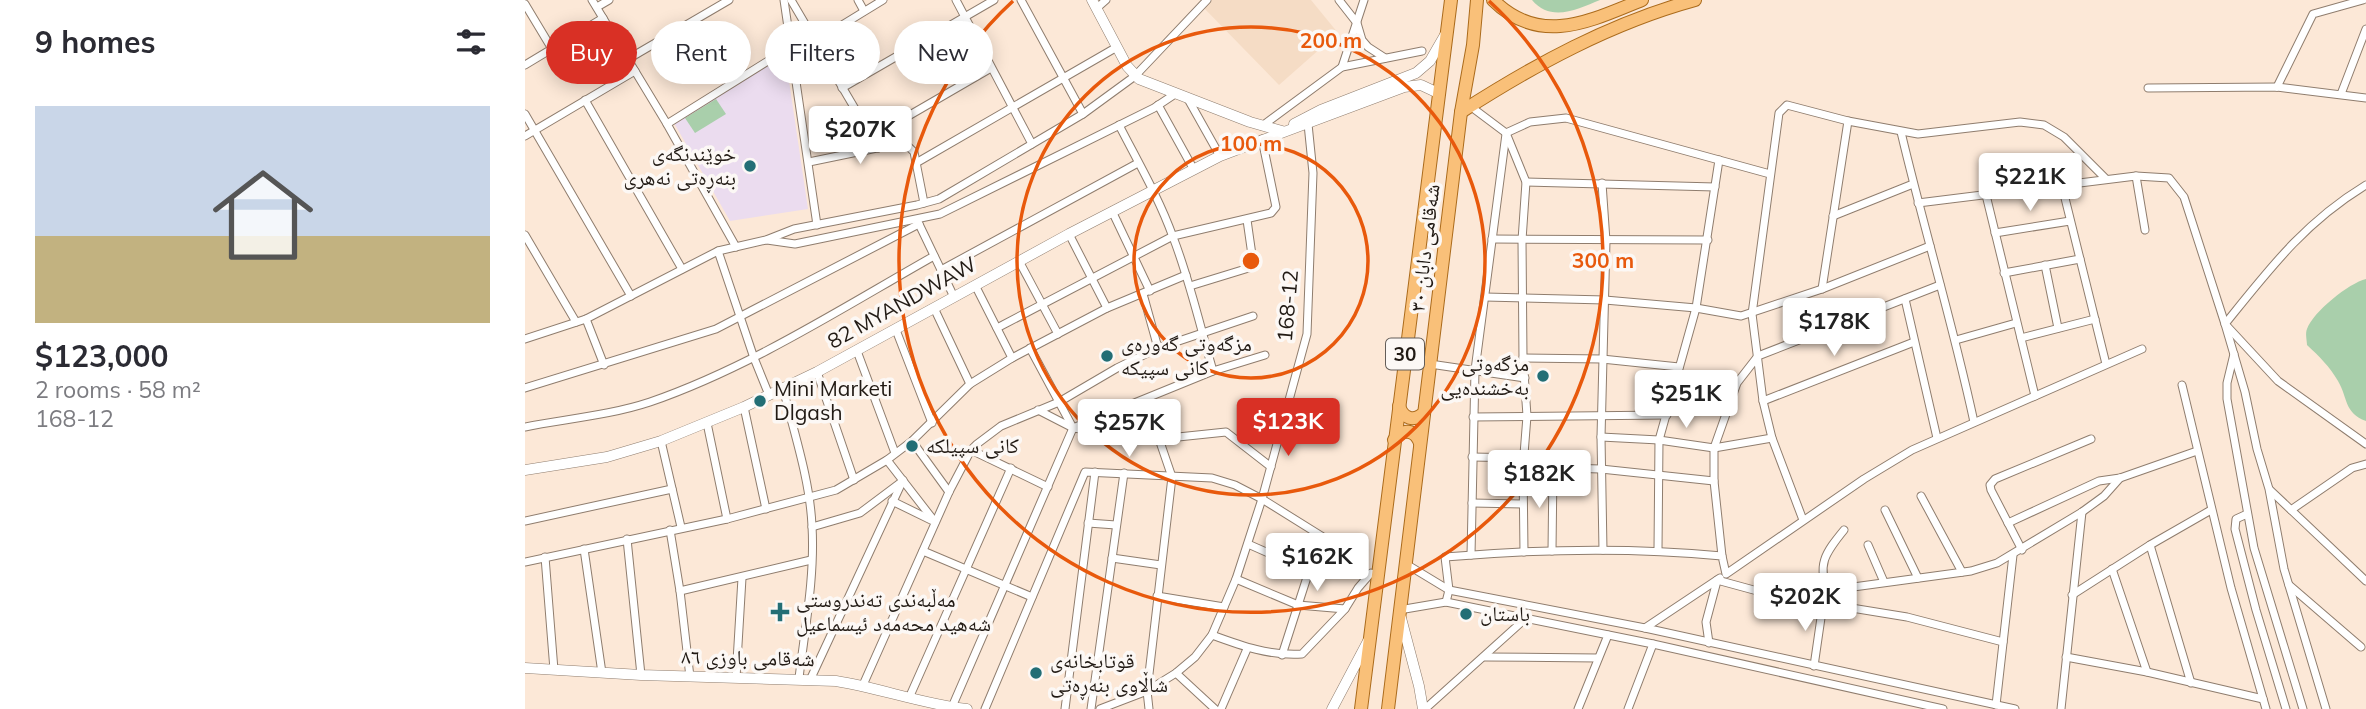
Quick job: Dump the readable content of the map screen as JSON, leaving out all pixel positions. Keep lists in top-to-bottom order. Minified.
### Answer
{"streets":{"main road":["شەقامی دابان ٣٠","30"],"street":["82 MYANDWAW","168-12","شەقامی باوزی ٨٦"]},"places":{"other":["خوێندنگەی بنەڕەتی نەهری","مزگەوتی گەورەی کانی سپیکە","مزگەوتی بەخشندەیی","Mini Marketi Dlgash","کانی سپیلکە","باستان","قوتابخانەی شاڵاوی بنەڕەتی"],"health":["مەڵبەندی تەندروستی شەهید محەمەد ئیسماعیل"]},"page":{"heading":"9 homes","chip":["Buy","Rent","Filters","New"],"list":[{"name":"$123,000","note":"2 rooms · 58 m² · 168-12"}],"price":["$207K","$221K","$178K","$251K","$123K","$257K","$182K","$162K","$202K"]},"rings":["200 m","100 m","300 m"]}
